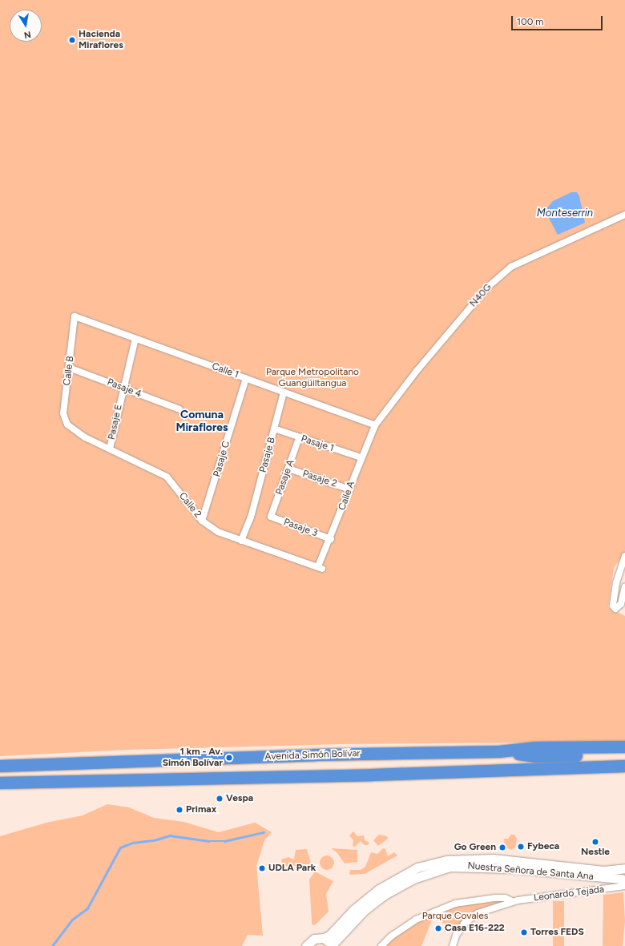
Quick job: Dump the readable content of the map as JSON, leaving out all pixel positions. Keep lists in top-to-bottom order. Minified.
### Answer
{"streets":{"highway":["Avenida Simón Bolívar"],"street":["N40G","Calle B","Calle 1","Pasaje 4","Pasaje E","Pasaje 1","Pasaje B","Pasaje C","Pasaje A","Pasaje 2","Calle A","Calle 2","Pasaje 3","Nuestra Señora de Santa Ana","Leonardo Tejada"]},"crossings":[["N40G","Calle 1"],["N40G","Calle A"],["Calle B","Calle 1"],["Calle B","Pasaje 4"],["Calle B","Calle 2"],["Calle 1","Pasaje E"],["Calle 1","Pasaje B"],["Calle 1","Pasaje C"],["Calle 1","Calle A"],["Pasaje 4","Pasaje E"],["Pasaje E","Calle 2"],["Pasaje 1","Pasaje B"],["Pasaje 1","Pasaje A"],["Pasaje 1","Calle A"],["Pasaje B","Calle 2"],["Pasaje C","Calle 2"],["Pasaje A","Pasaje 2"],["Pasaje A","Pasaje 3"],["Pasaje 2","Calle A"],["Calle A","Calle 2"],["Calle A","Pasaje 3"],["Nuestra Señora de Santa Ana","Leonardo Tejada"]],"districts":["Comuna Miraflores"],"water":["Monteserrin"],"parks":["Parque Metropolitano Guangüiltangua","Parque Covales"],"places":["Hacienda Miraflores","1 km - Av. Simón Bolívar","Vespa","Primax","Nestle","Fybeca","Go Green","UDLA Park","Casa E16-222","Torres FEDS"],"scale_bar":"100 m","north":"bottom"}
